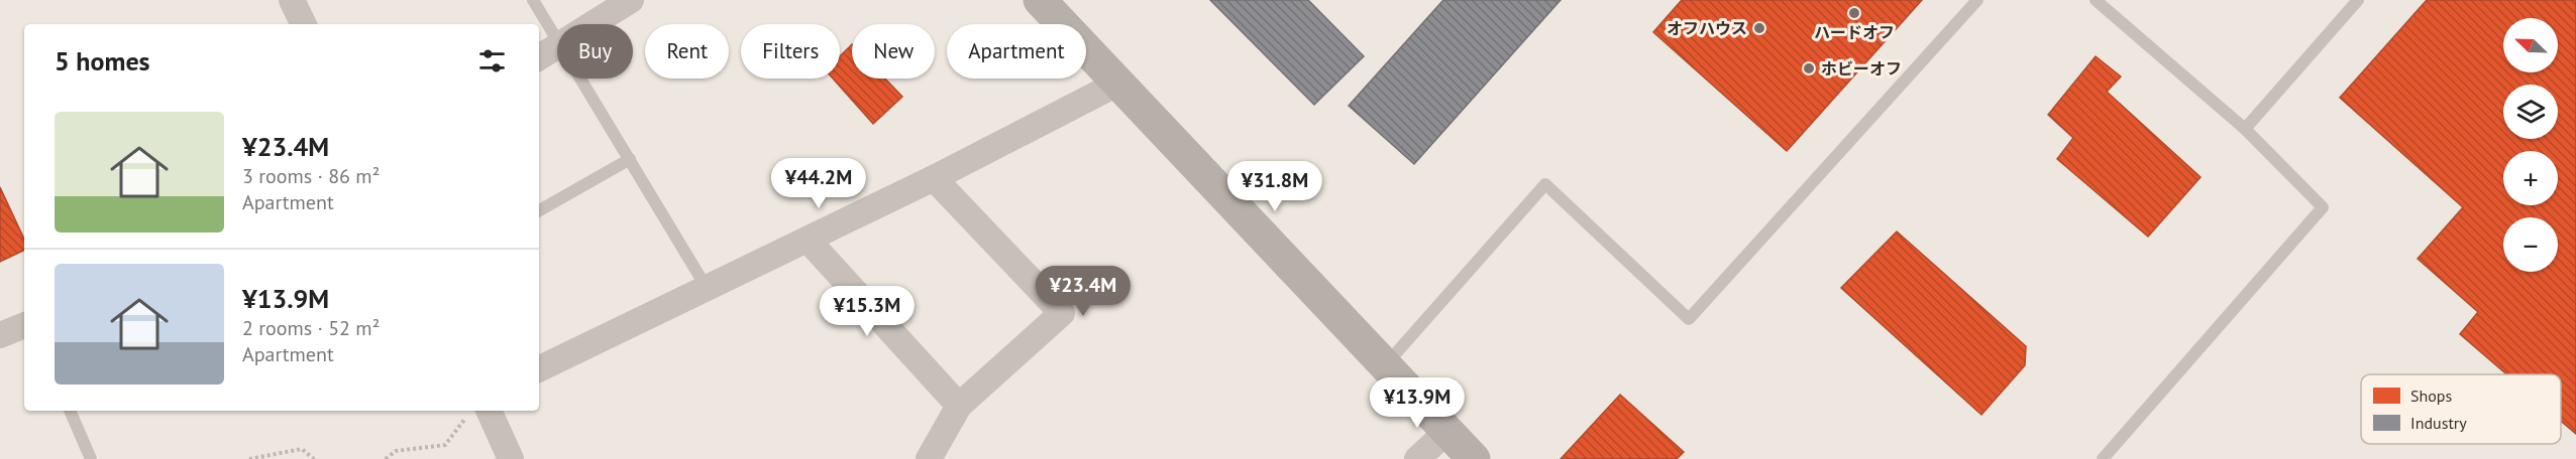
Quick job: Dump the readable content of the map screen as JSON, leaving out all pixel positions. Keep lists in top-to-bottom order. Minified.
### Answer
{"places":["ハードオフ","オフハウス","ホビーオフ"],"legend":["Shops","Industry"],"north":"top left","page":{"map_buttons":["+","−"],"chip":["Buy","Rent","Filters","New","Apartment"],"heading":"5 homes","list":[{"name":"¥23.4M","note":"3 rooms · 86 m² · Apartment"},{"name":"¥13.9M","note":"2 rooms · 52 m² · Apartment"}],"price":["¥44.2M","¥31.8M","¥23.4M","¥15.3M","¥13.9M"]}}
